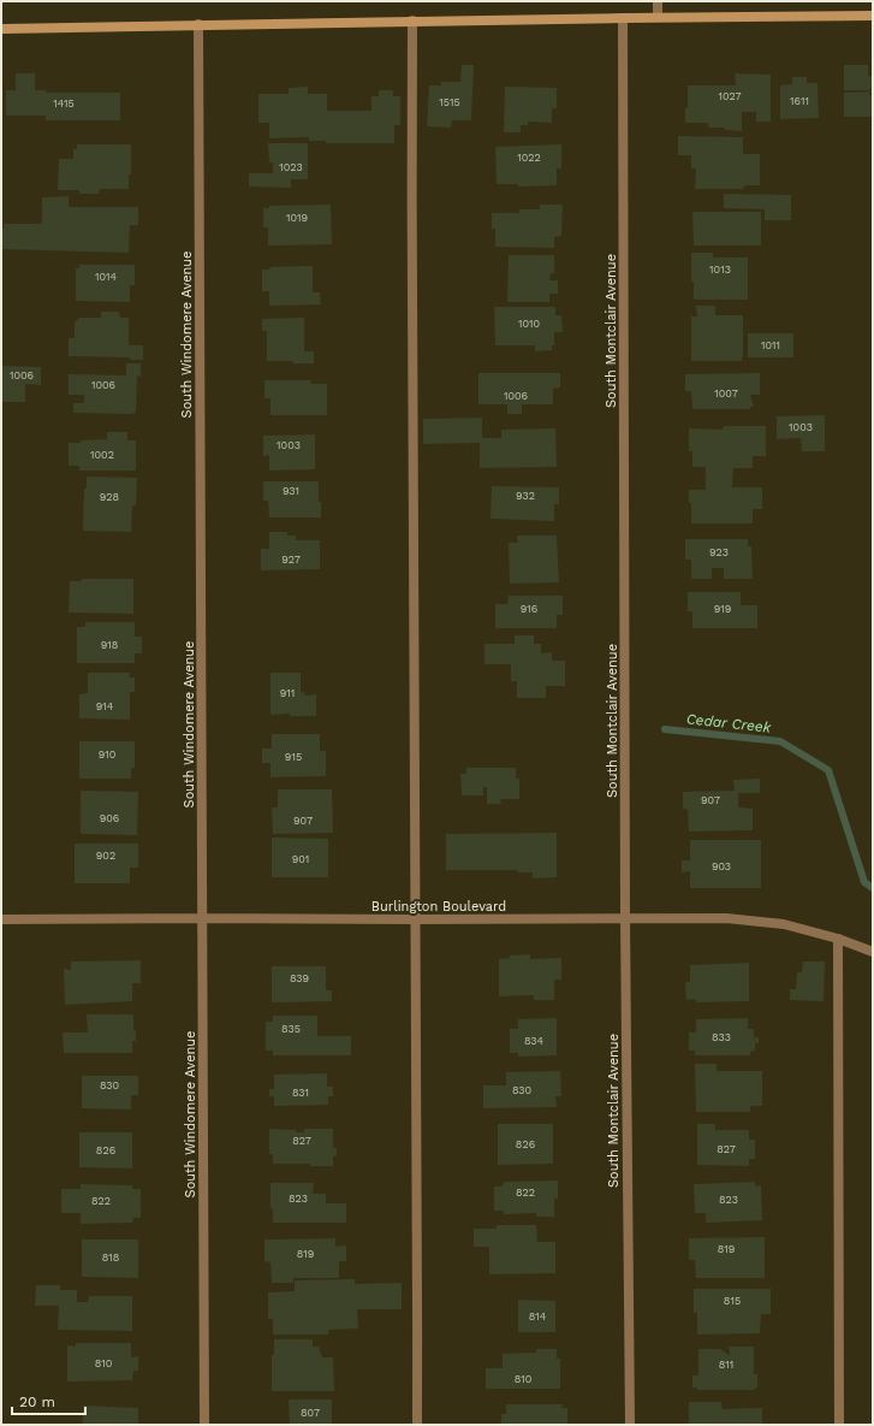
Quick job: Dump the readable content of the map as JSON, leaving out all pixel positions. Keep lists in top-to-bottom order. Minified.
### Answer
{"streets":{"street":["South Montclair Avenue","South Windomere Avenue","Burlington Boulevard"]},"crossings":[["South Montclair Avenue","Burlington Boulevard"],["South Windomere Avenue","Burlington Boulevard"]],"water":["Cedar Creek"],"house_numbers":["1027","1611","1515","1415","1022","1023","1019","1013","1014","1010","1011","1006","1006","1007","1006","1003","1003","1002","931","932","928","923","927","916","919","918","911","914","910","915","907","906","907","902","901","903","839","835","833","834","830","830","831","827","826","827","826","822","823","823","822","819","819","818","815","814","810","811","810","807"],"scale_bar":"20 m"}
